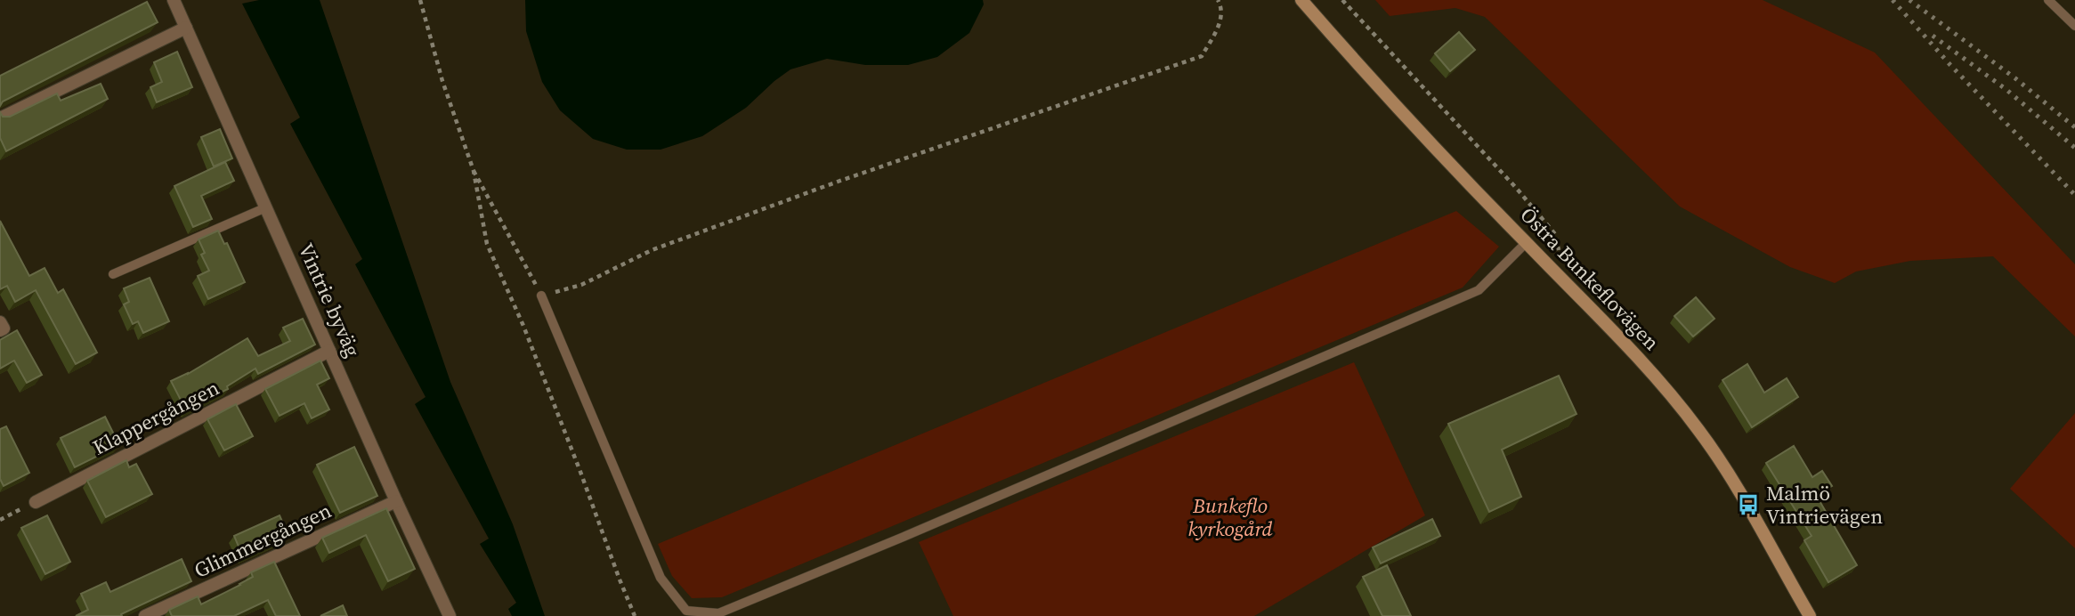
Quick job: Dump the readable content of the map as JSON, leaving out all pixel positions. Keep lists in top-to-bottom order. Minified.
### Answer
{"streets":{"street":["Östra Bunkeflovägen","Vintrie byväg","Klappergången","Glimmergången"]},"crossings":[["Vintrie byväg","Klappergången"],["Vintrie byväg","Glimmergången"]],"parks":["Bunkeflo kyrkogård"],"places":{"bus stop":["Malmö Vintrievägen"]}}
